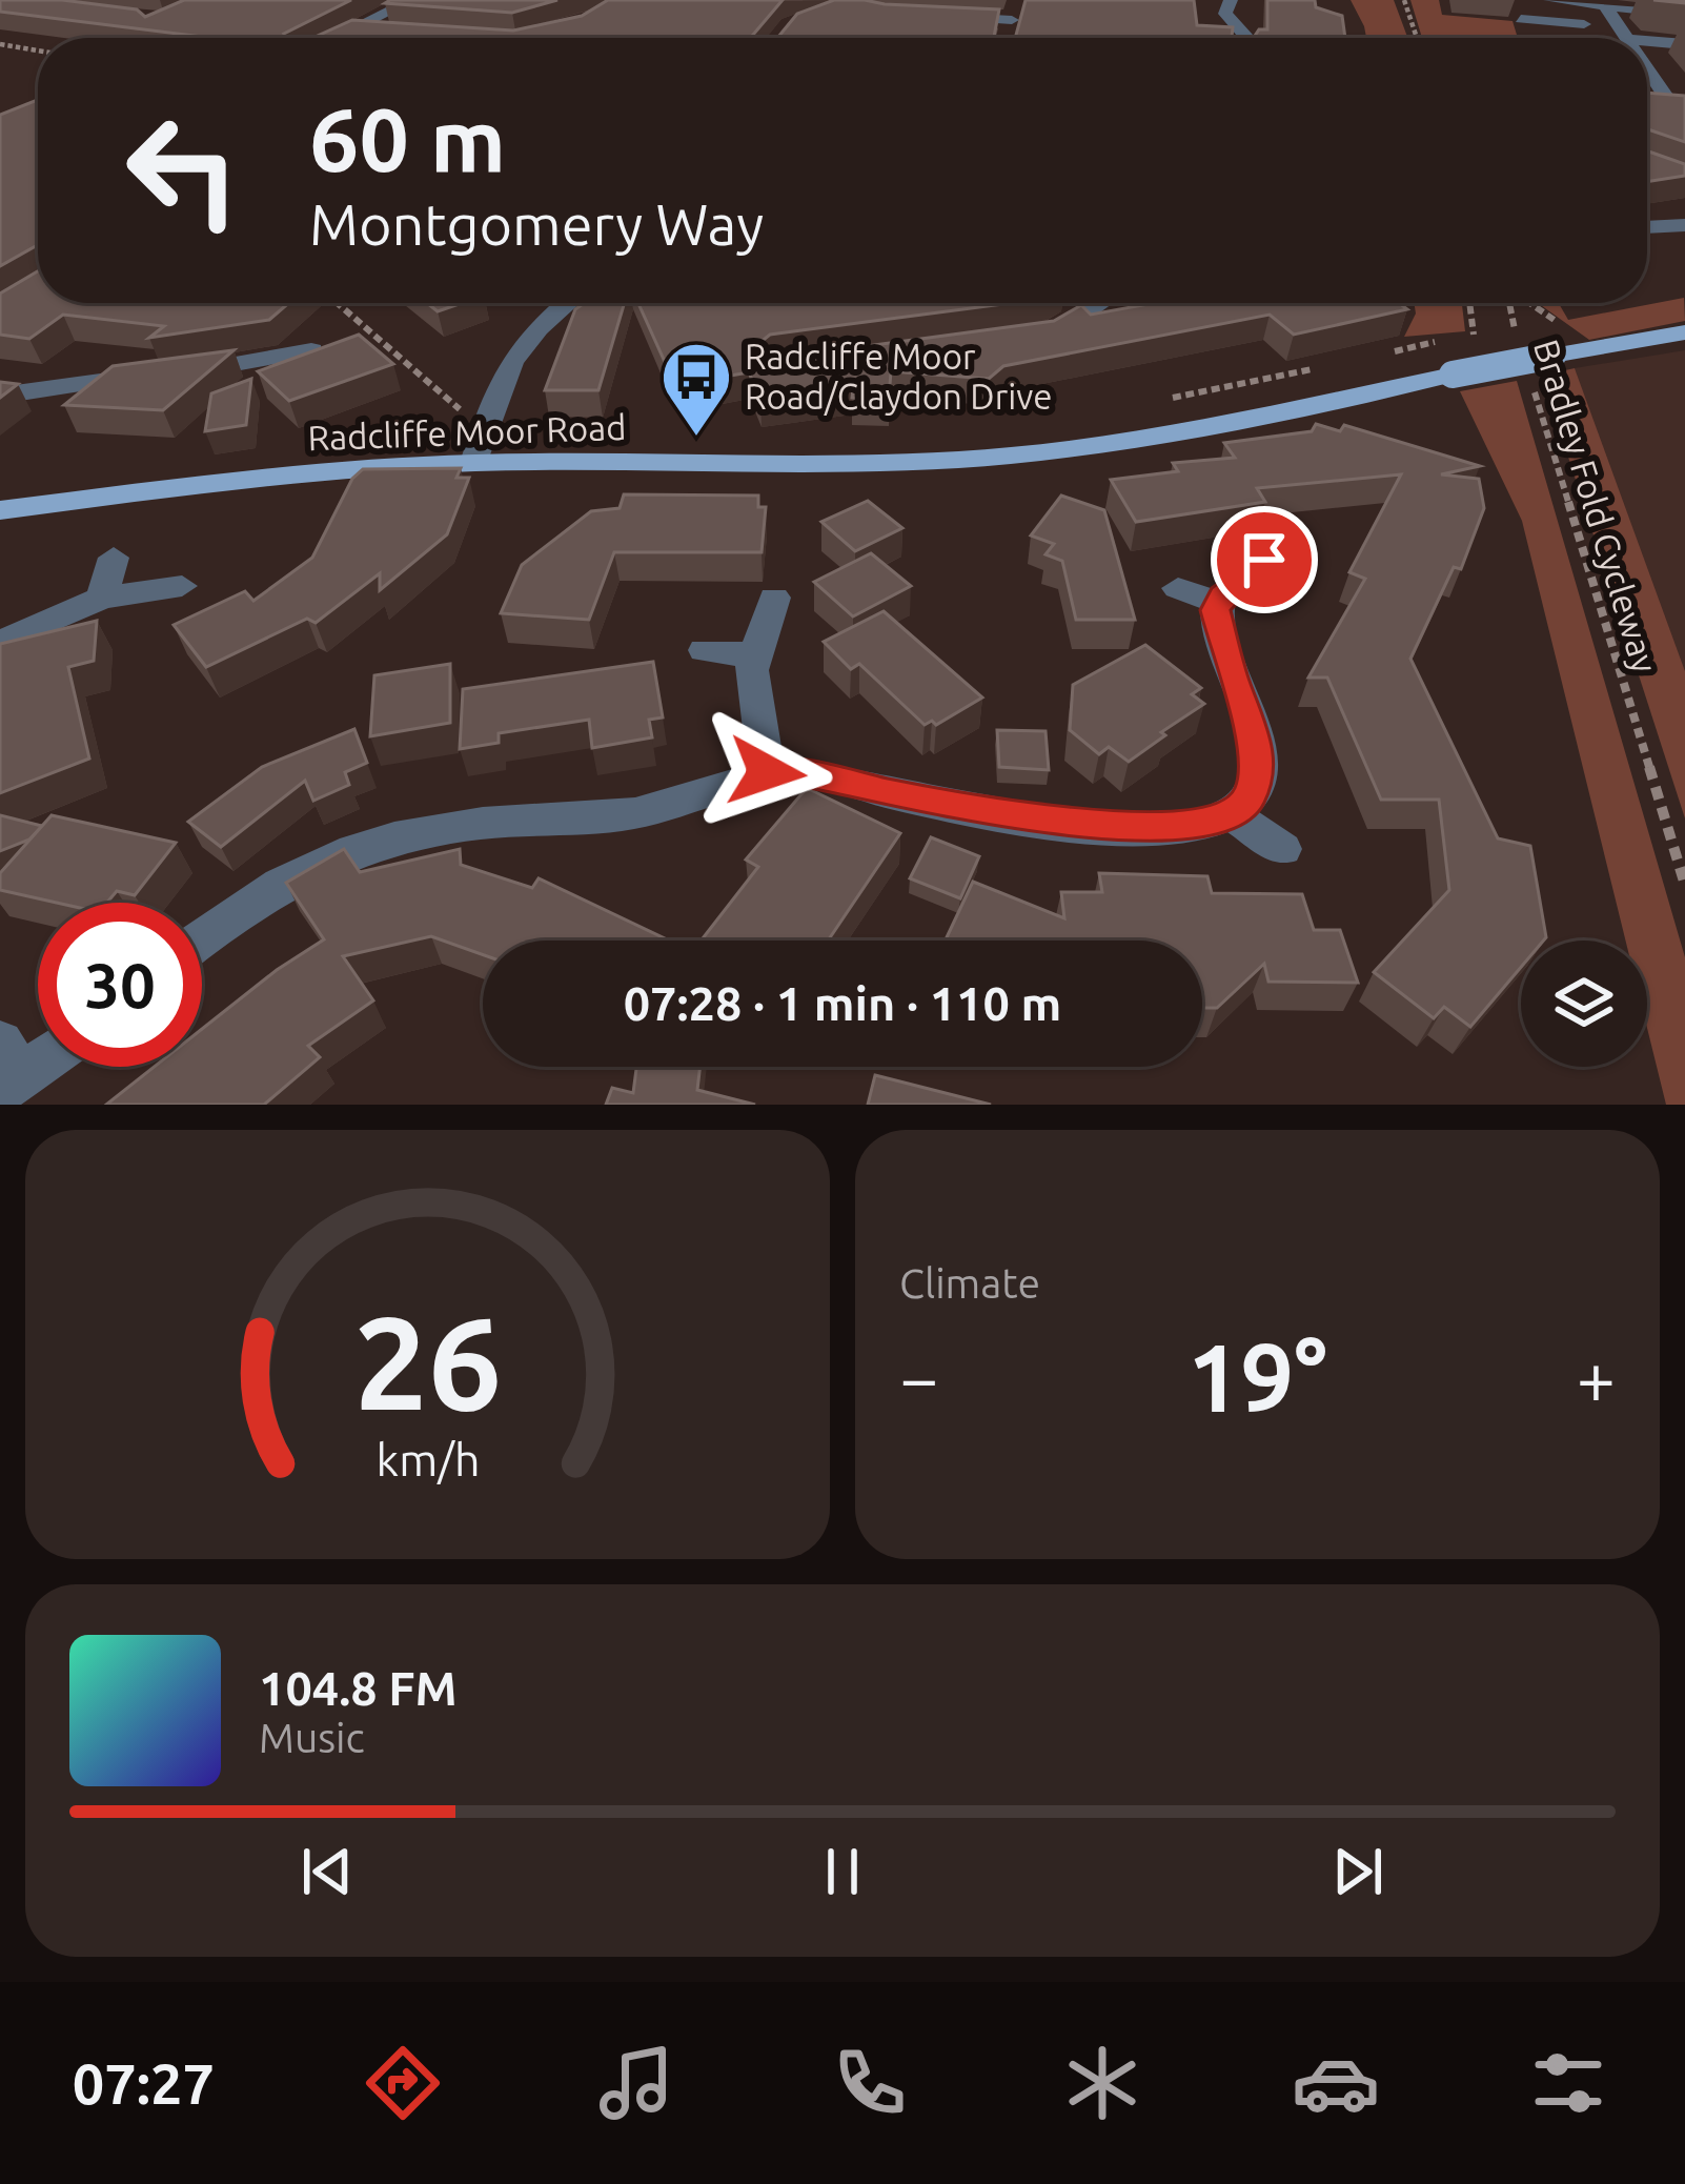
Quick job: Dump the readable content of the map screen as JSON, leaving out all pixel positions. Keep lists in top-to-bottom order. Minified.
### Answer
{"streets":{"main road":["Radcliffe Moor Road"],"path":["Bradley Fold Cycleway"]},"places":{"bus stop":["Radcliffe Moor Road/Claydon Drive"]},"page":{"turn":["60 m","Montgomery Way"],"limit":"30","trip":"07:28 · 1 min · 110 m","tile":"Climate","heat":["−","19°","+"],"song":["104.8 FM","Music"],"tabs":"07:27","gauge":["26","km/h"]}}
